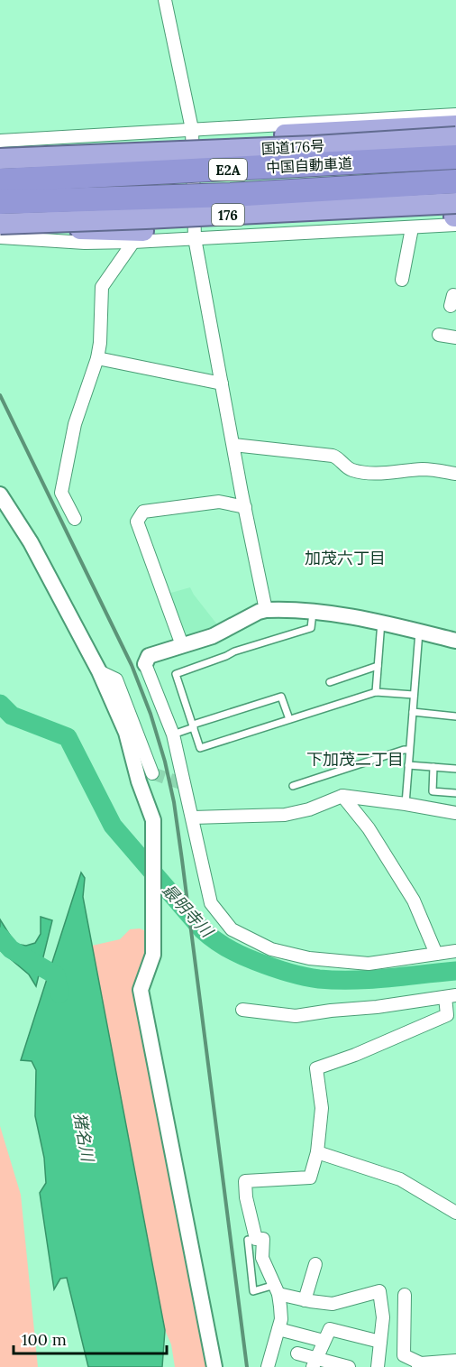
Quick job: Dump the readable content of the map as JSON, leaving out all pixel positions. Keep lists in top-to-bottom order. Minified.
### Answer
{"streets":{"highway":["国道176号","中国自動車道","E2A"]},"districts":["加茂六丁目","下加茂二丁目"],"water":["最明寺川","猪名川"],"scale_bar":"100 m"}
